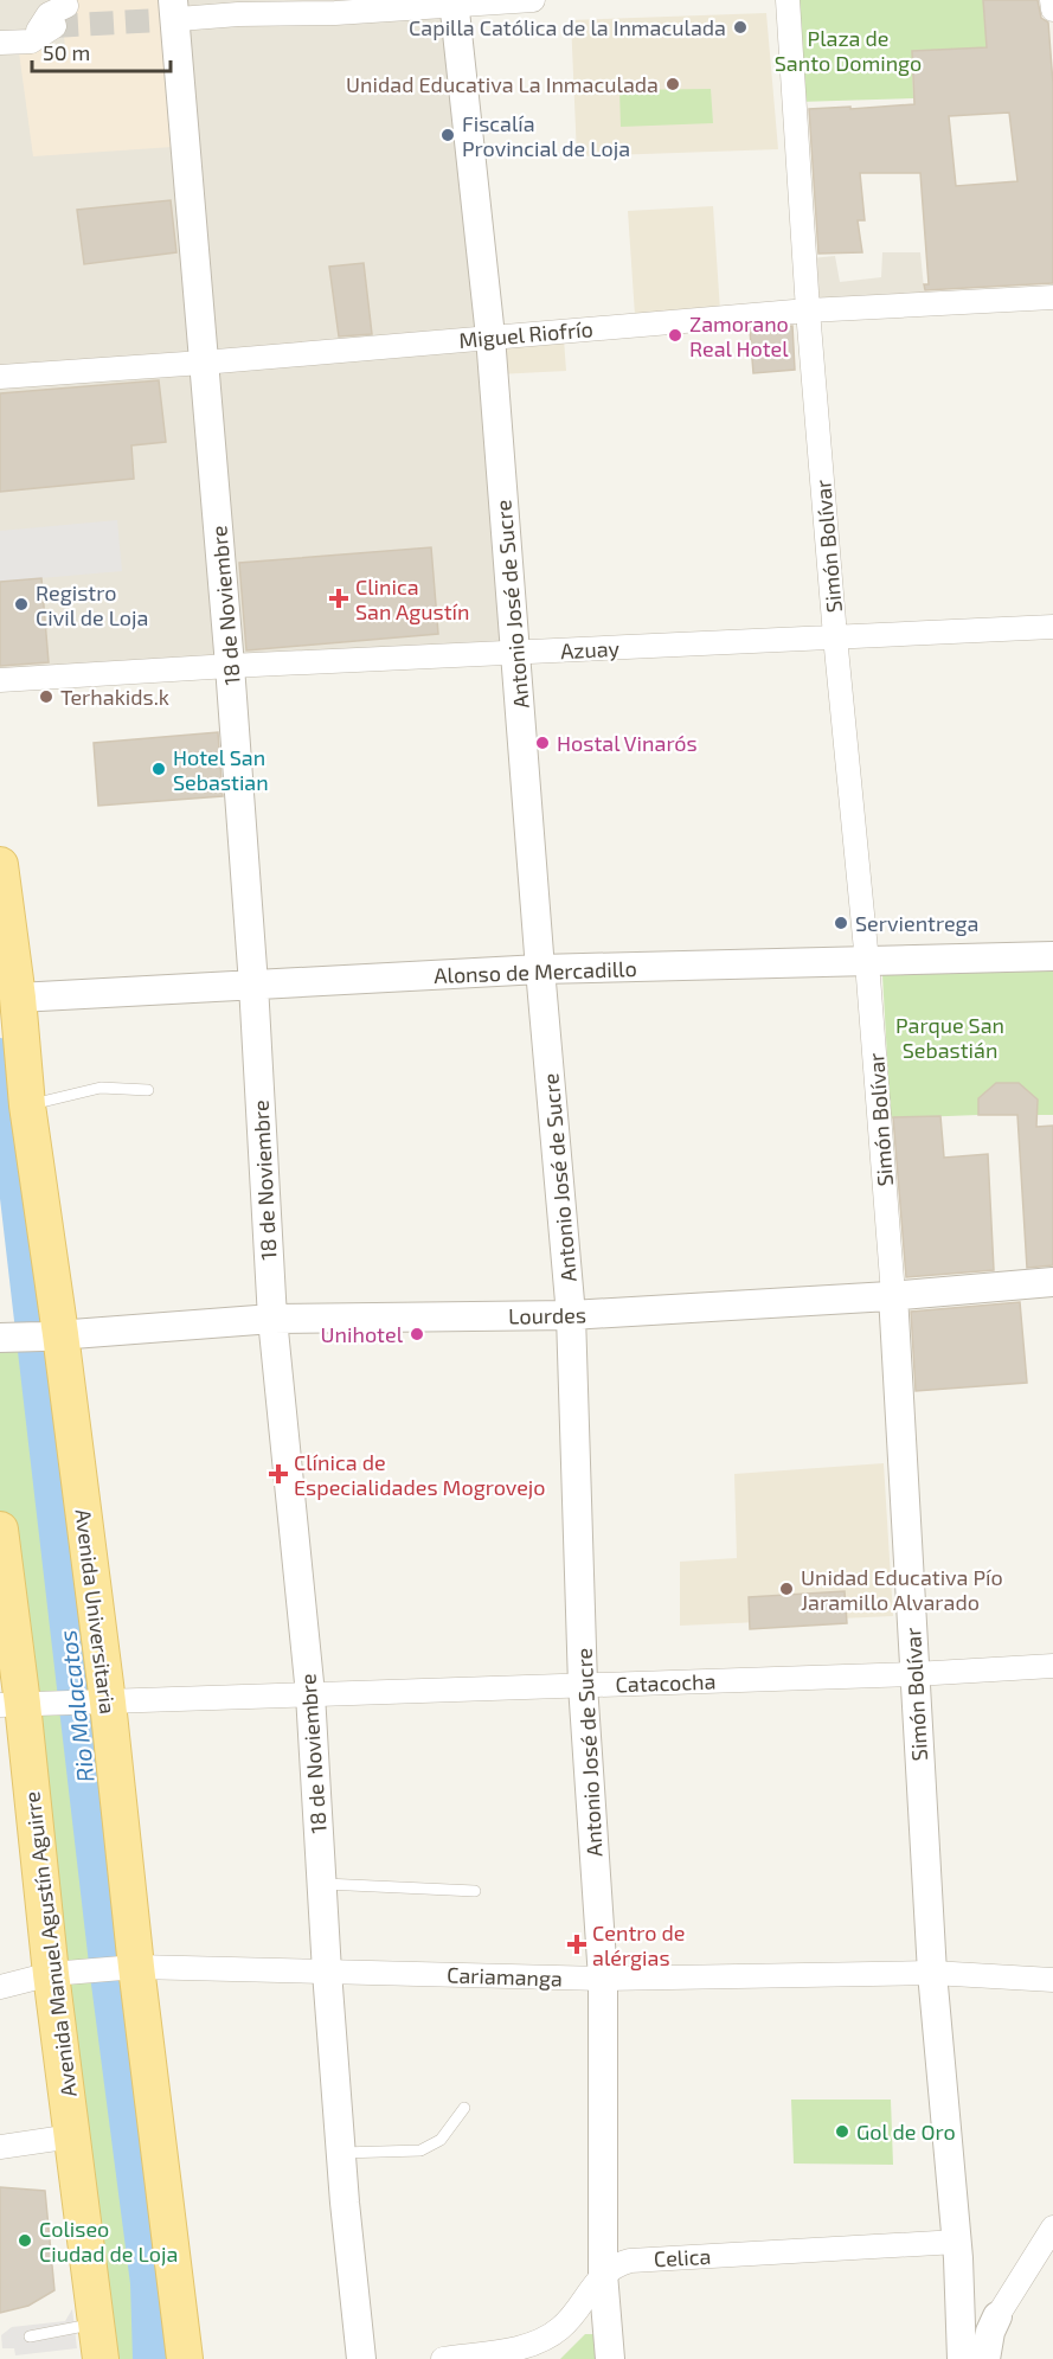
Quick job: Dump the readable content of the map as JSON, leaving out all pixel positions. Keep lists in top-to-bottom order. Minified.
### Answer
{"streets":{"main road":["Avenida Universitaria","Avenida Manuel Agustín Aguirre"],"street":["Miguel Riofrío","Simón Bolívar","Antonio José de Sucre","18 de Noviembre","Azuay","Alonso de Mercadillo","Lourdes","Catacocha","Cariamanga","Celica"]},"crossings":[["Miguel Riofrío","Simón Bolívar"],["Miguel Riofrío","Antonio José de Sucre"],["Miguel Riofrío","18 de Noviembre"],["Simón Bolívar","Azuay"],["Simón Bolívar","Alonso de Mercadillo"],["Simón Bolívar","Lourdes"],["Simón Bolívar","Catacocha"],["Simón Bolívar","Cariamanga"],["Simón Bolívar","Celica"],["Antonio José de Sucre","Azuay"],["Antonio José de Sucre","Alonso de Mercadillo"],["Antonio José de Sucre","Lourdes"],["Antonio José de Sucre","Catacocha"],["Antonio José de Sucre","Cariamanga"],["Antonio José de Sucre","Celica"],["18 de Noviembre","Azuay"],["18 de Noviembre","Alonso de Mercadillo"],["18 de Noviembre","Lourdes"],["18 de Noviembre","Catacocha"],["18 de Noviembre","Cariamanga"],["Alonso de Mercadillo","Avenida Universitaria"],["Lourdes","Avenida Universitaria"],["Avenida Universitaria","Catacocha"],["Avenida Universitaria","Cariamanga"],["Catacocha","Avenida Manuel Agustín Aguirre"],["Avenida Manuel Agustín Aguirre","Cariamanga"]],"water":["Rio Malacatos"],"parks":["Plaza de Santo Domingo","Parque San Sebastián"],"places":{"other":["Capilla Católica de la Inmaculada","Unidad Educativa La Inmaculada","Fiscalía Provincial de Loja","Zamorano Real Hotel","Registro Civil de Loja","Terhakids.k","Hostal Vinarós","Hotel San Sebastian","Servientrega","Unihotel","Unidad Educativa Pío Jaramillo Alvarado","Gol de Oro","Coliseo Ciudad de Loja"],"health":["Clinica San Agustín","Clínica de Especialidades Mogrovejo","Centro de alérgias"]},"scale_bar":"50 m"}
